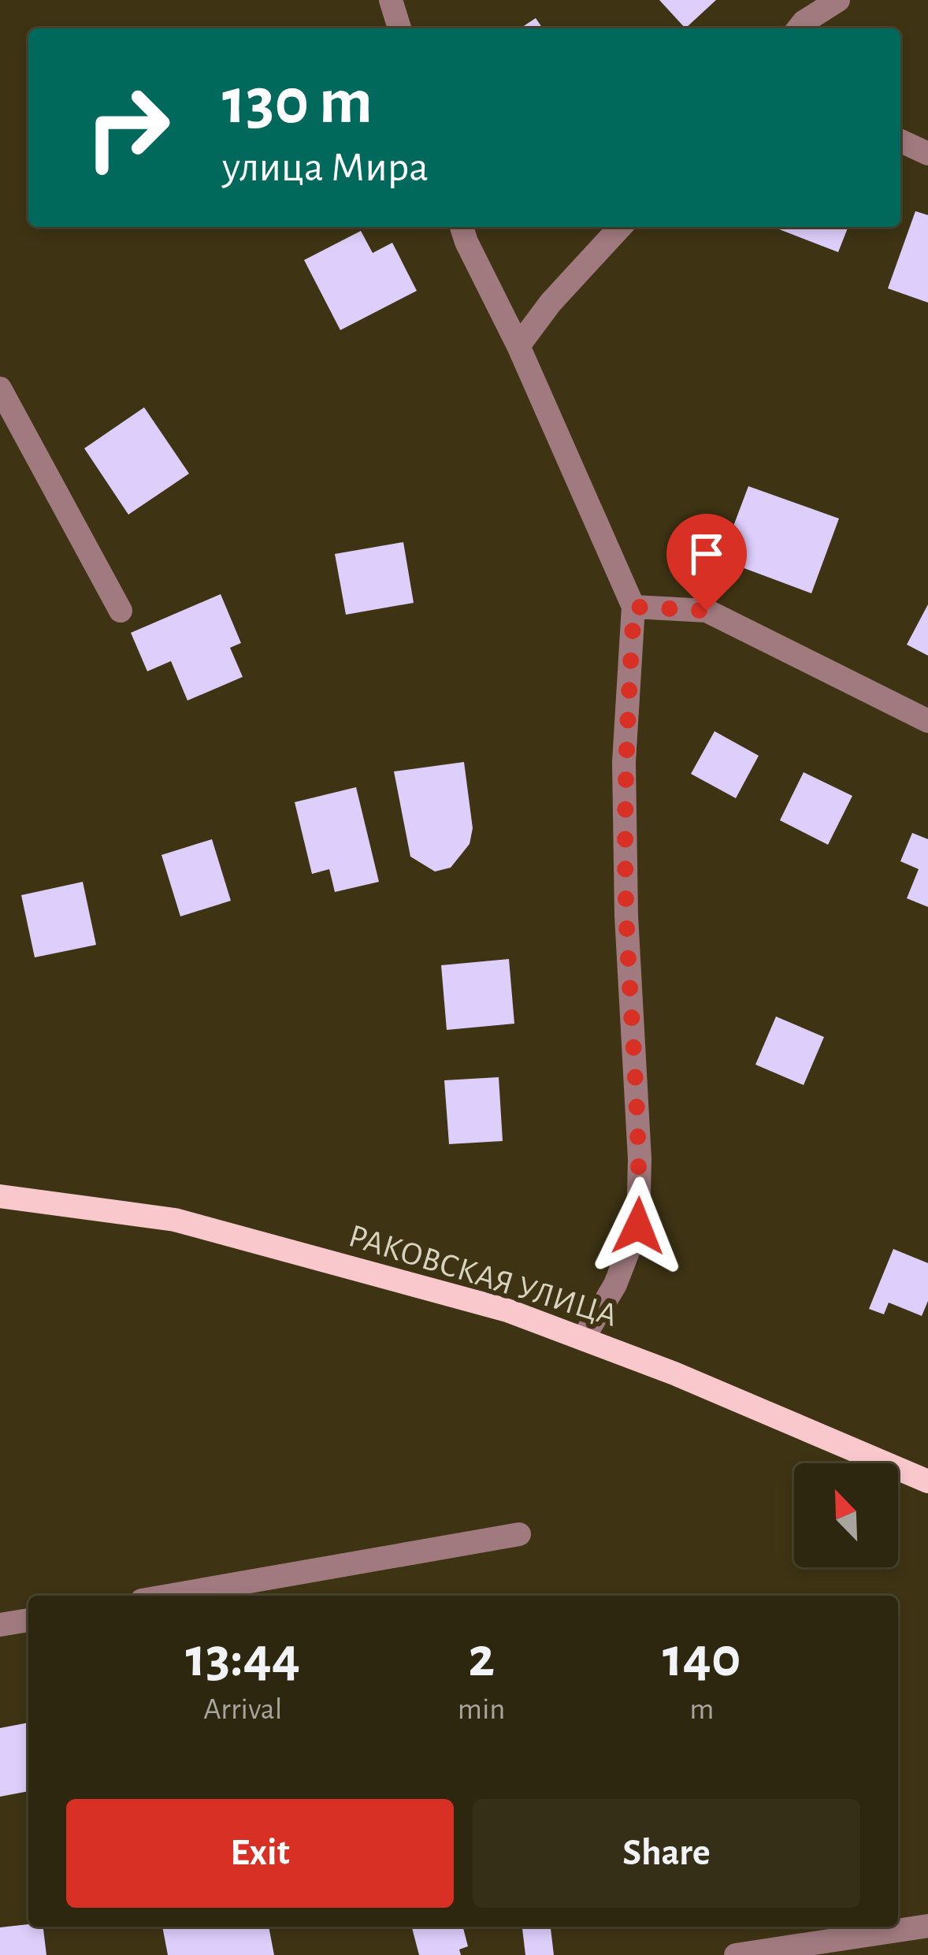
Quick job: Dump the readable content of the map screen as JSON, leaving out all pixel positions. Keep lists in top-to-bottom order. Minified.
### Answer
{"streets":{"main road":["РАКОВСКАЯ УЛИЦА"]},"north":"top left","page":{"turn":["130 m","улица Мира"],"eta":["13:44","Arrival","2","min","140","m"],"buttons":["Exit","Share"]}}
